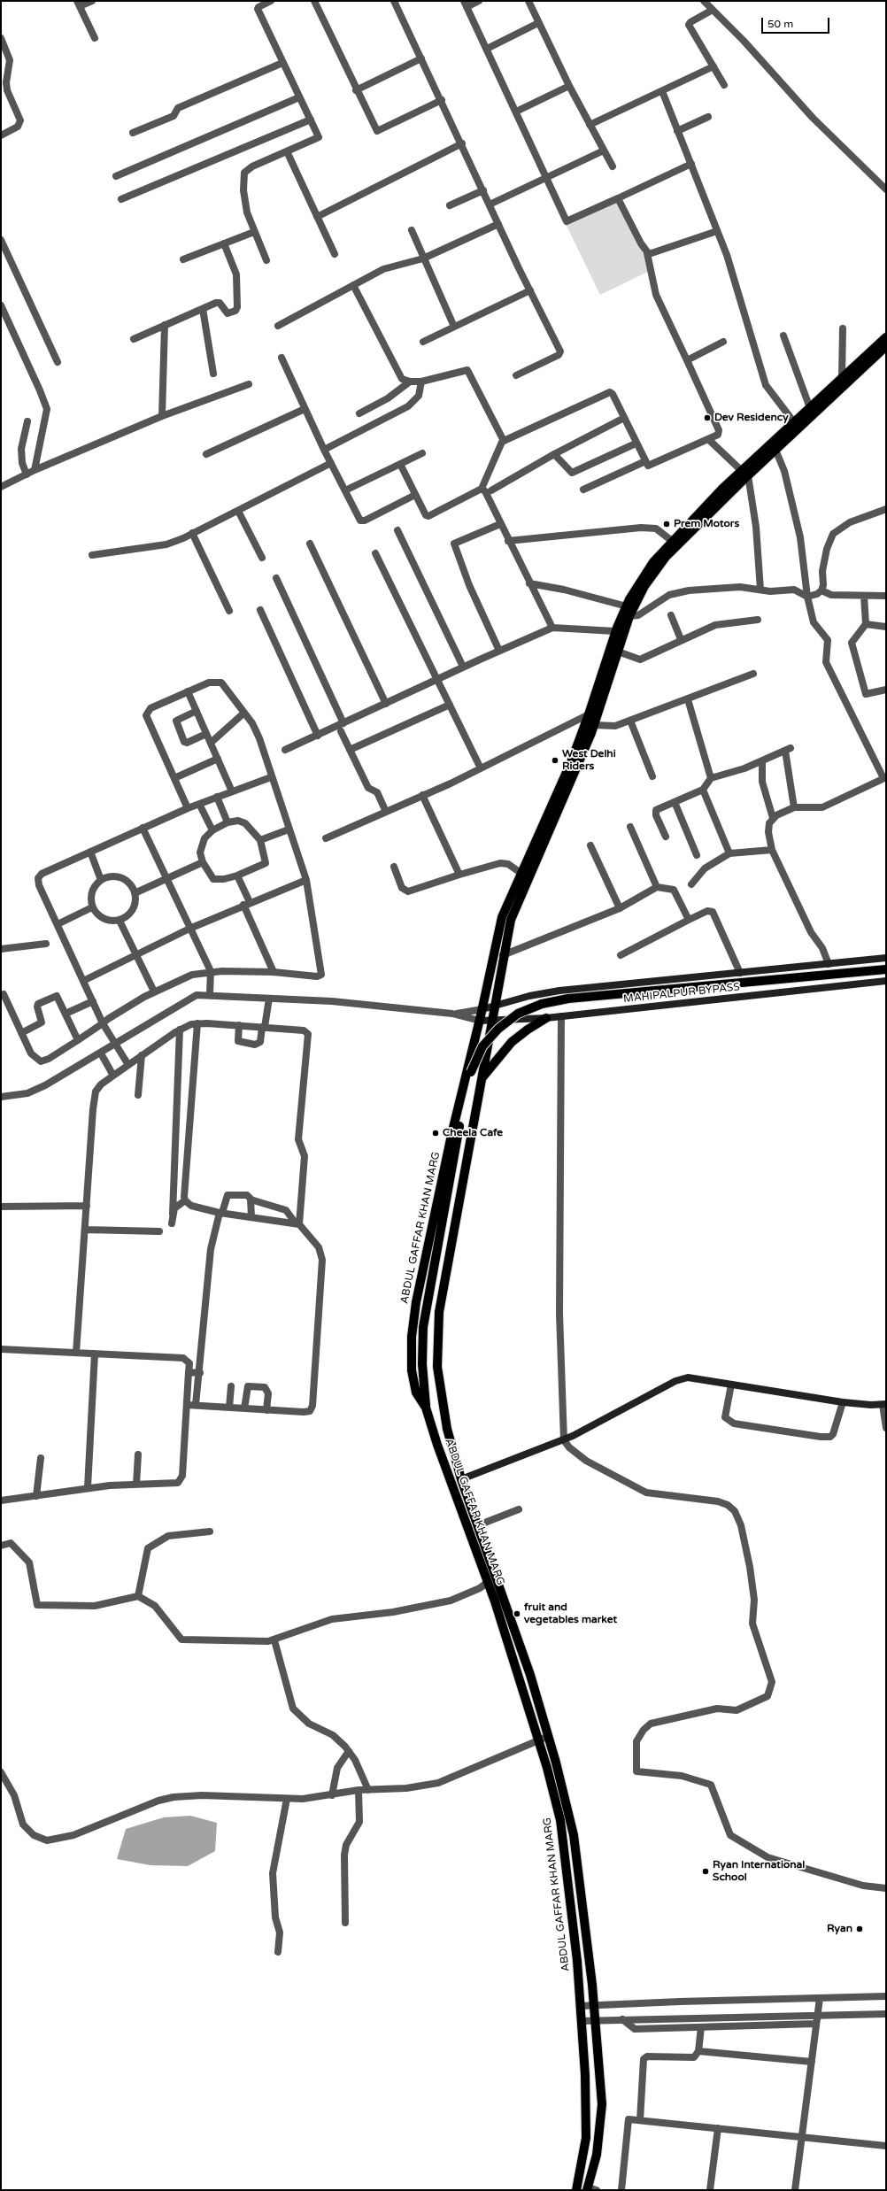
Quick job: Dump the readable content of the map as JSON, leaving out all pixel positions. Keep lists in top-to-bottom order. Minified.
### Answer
{"streets":{"main road":["ABDUL GAFFAR KHAN MARG"],"street":["MAHIPALPUR BYPASS"]},"crossings":[["MAHIPALPUR BYPASS","ABDUL GAFFAR KHAN MARG"]],"places":["Dev Residency","Prem Motors","West Delhi Riders","Cheela Cafe","fruit and vegetables market","Ryan International School","Ryan"],"scale_bar":"50 m"}
